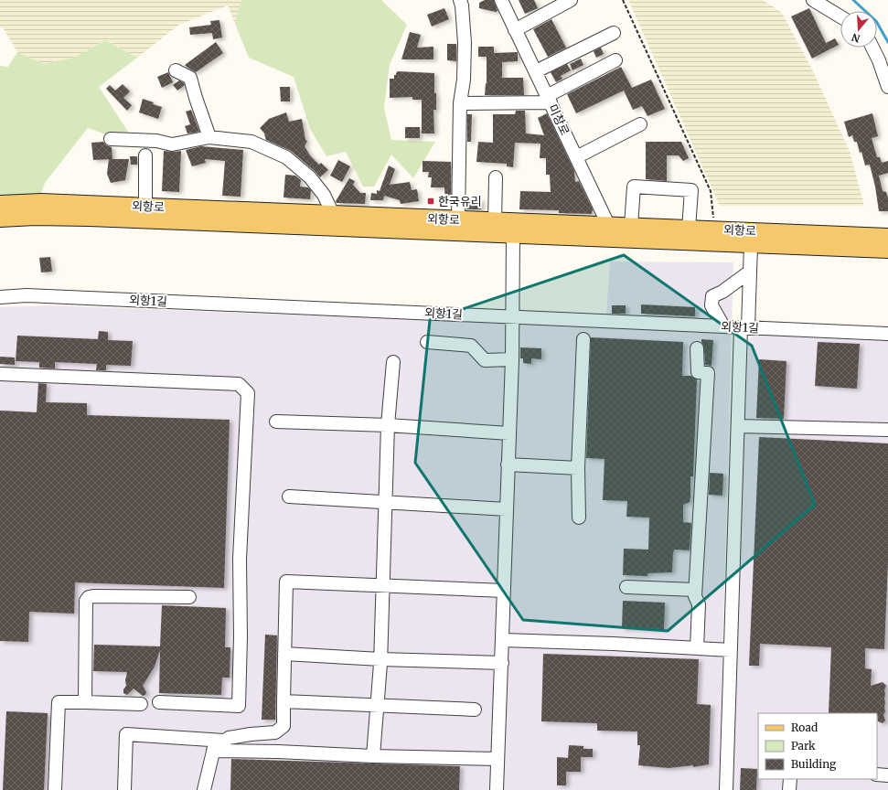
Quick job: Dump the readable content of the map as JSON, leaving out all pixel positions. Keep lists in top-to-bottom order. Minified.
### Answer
{"streets":{"main road":["외항로"],"street":["미창로","외항1길"]},"crossings":[["미창로","외항로"]],"places":{"transit":["한국유리"]},"legend":["Road","Park","Building"],"north":"bottom"}
